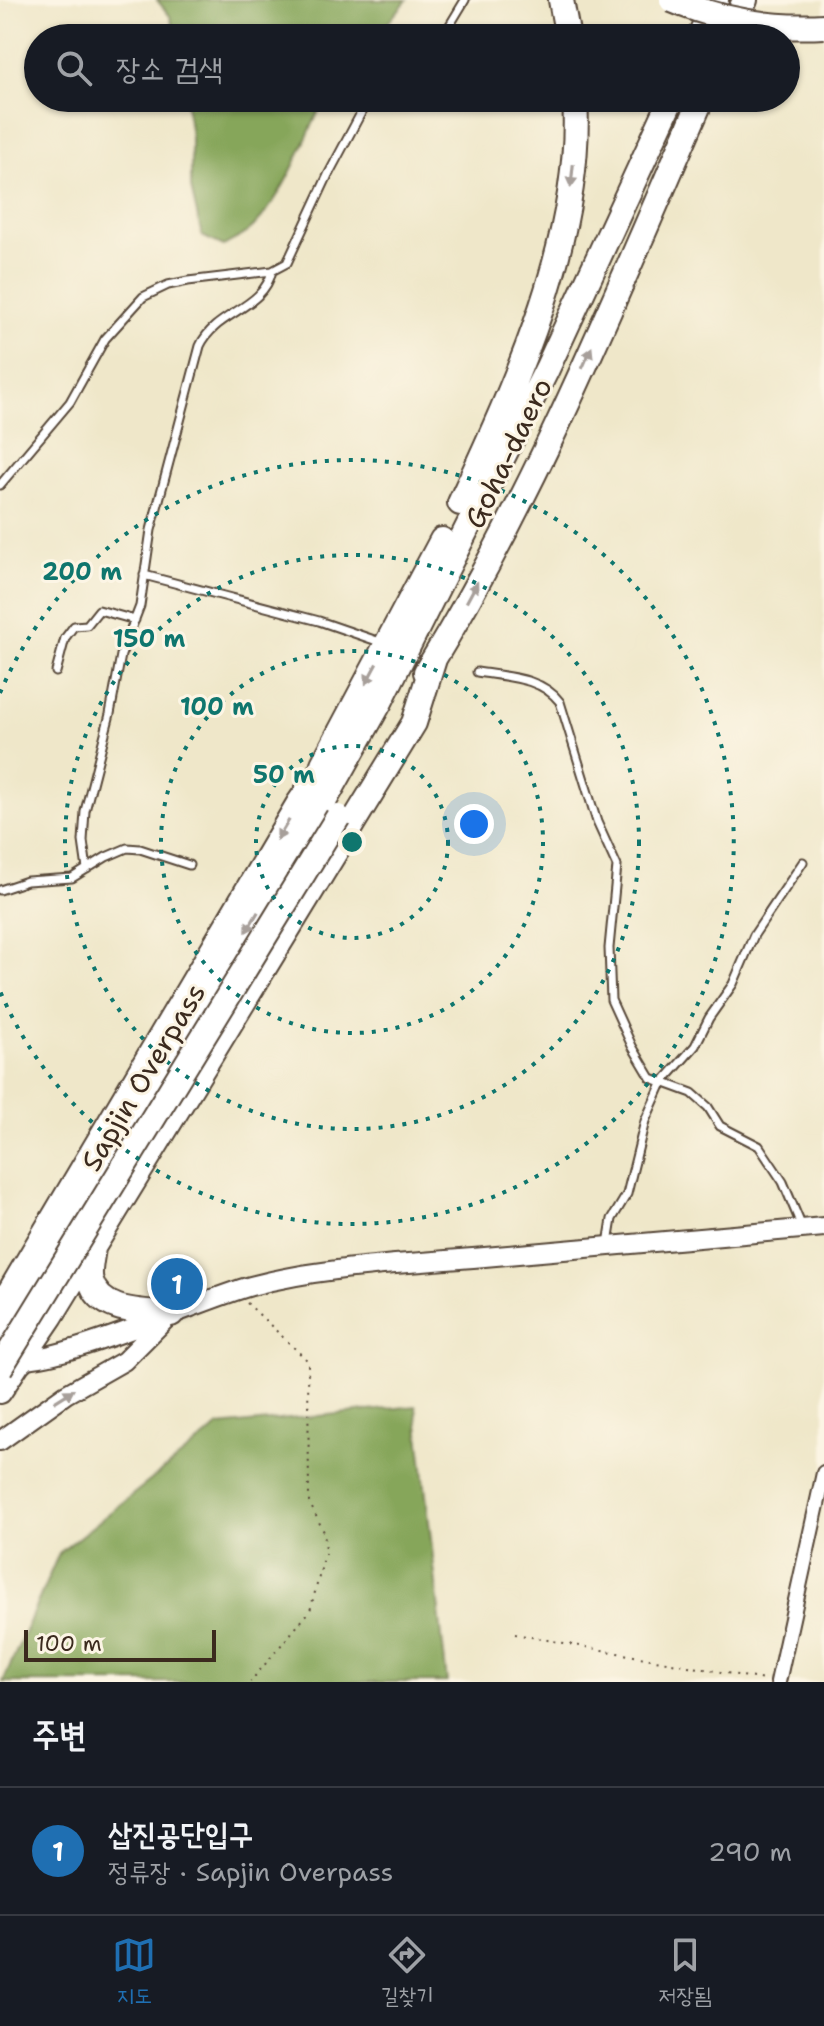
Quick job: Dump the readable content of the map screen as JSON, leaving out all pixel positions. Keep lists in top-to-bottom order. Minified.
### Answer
{"streets":{"highway":["Goha-daero","Sapjin Overpass"]},"crossings":[["Goha-daero","Sapjin Overpass"]],"scale_bar":"100 m","page":{"search":"장소 검색","pins":"1","scale":"100 m","heading":"주변","list":[{"mark":"1","name":"삽진공단입구","note":"정류장 · Sapjin Overpass","value":"290 m"}],"nav":["지도","길찾기","저장됨"]},"rings":["200 m","150 m","100 m","50 m"]}
